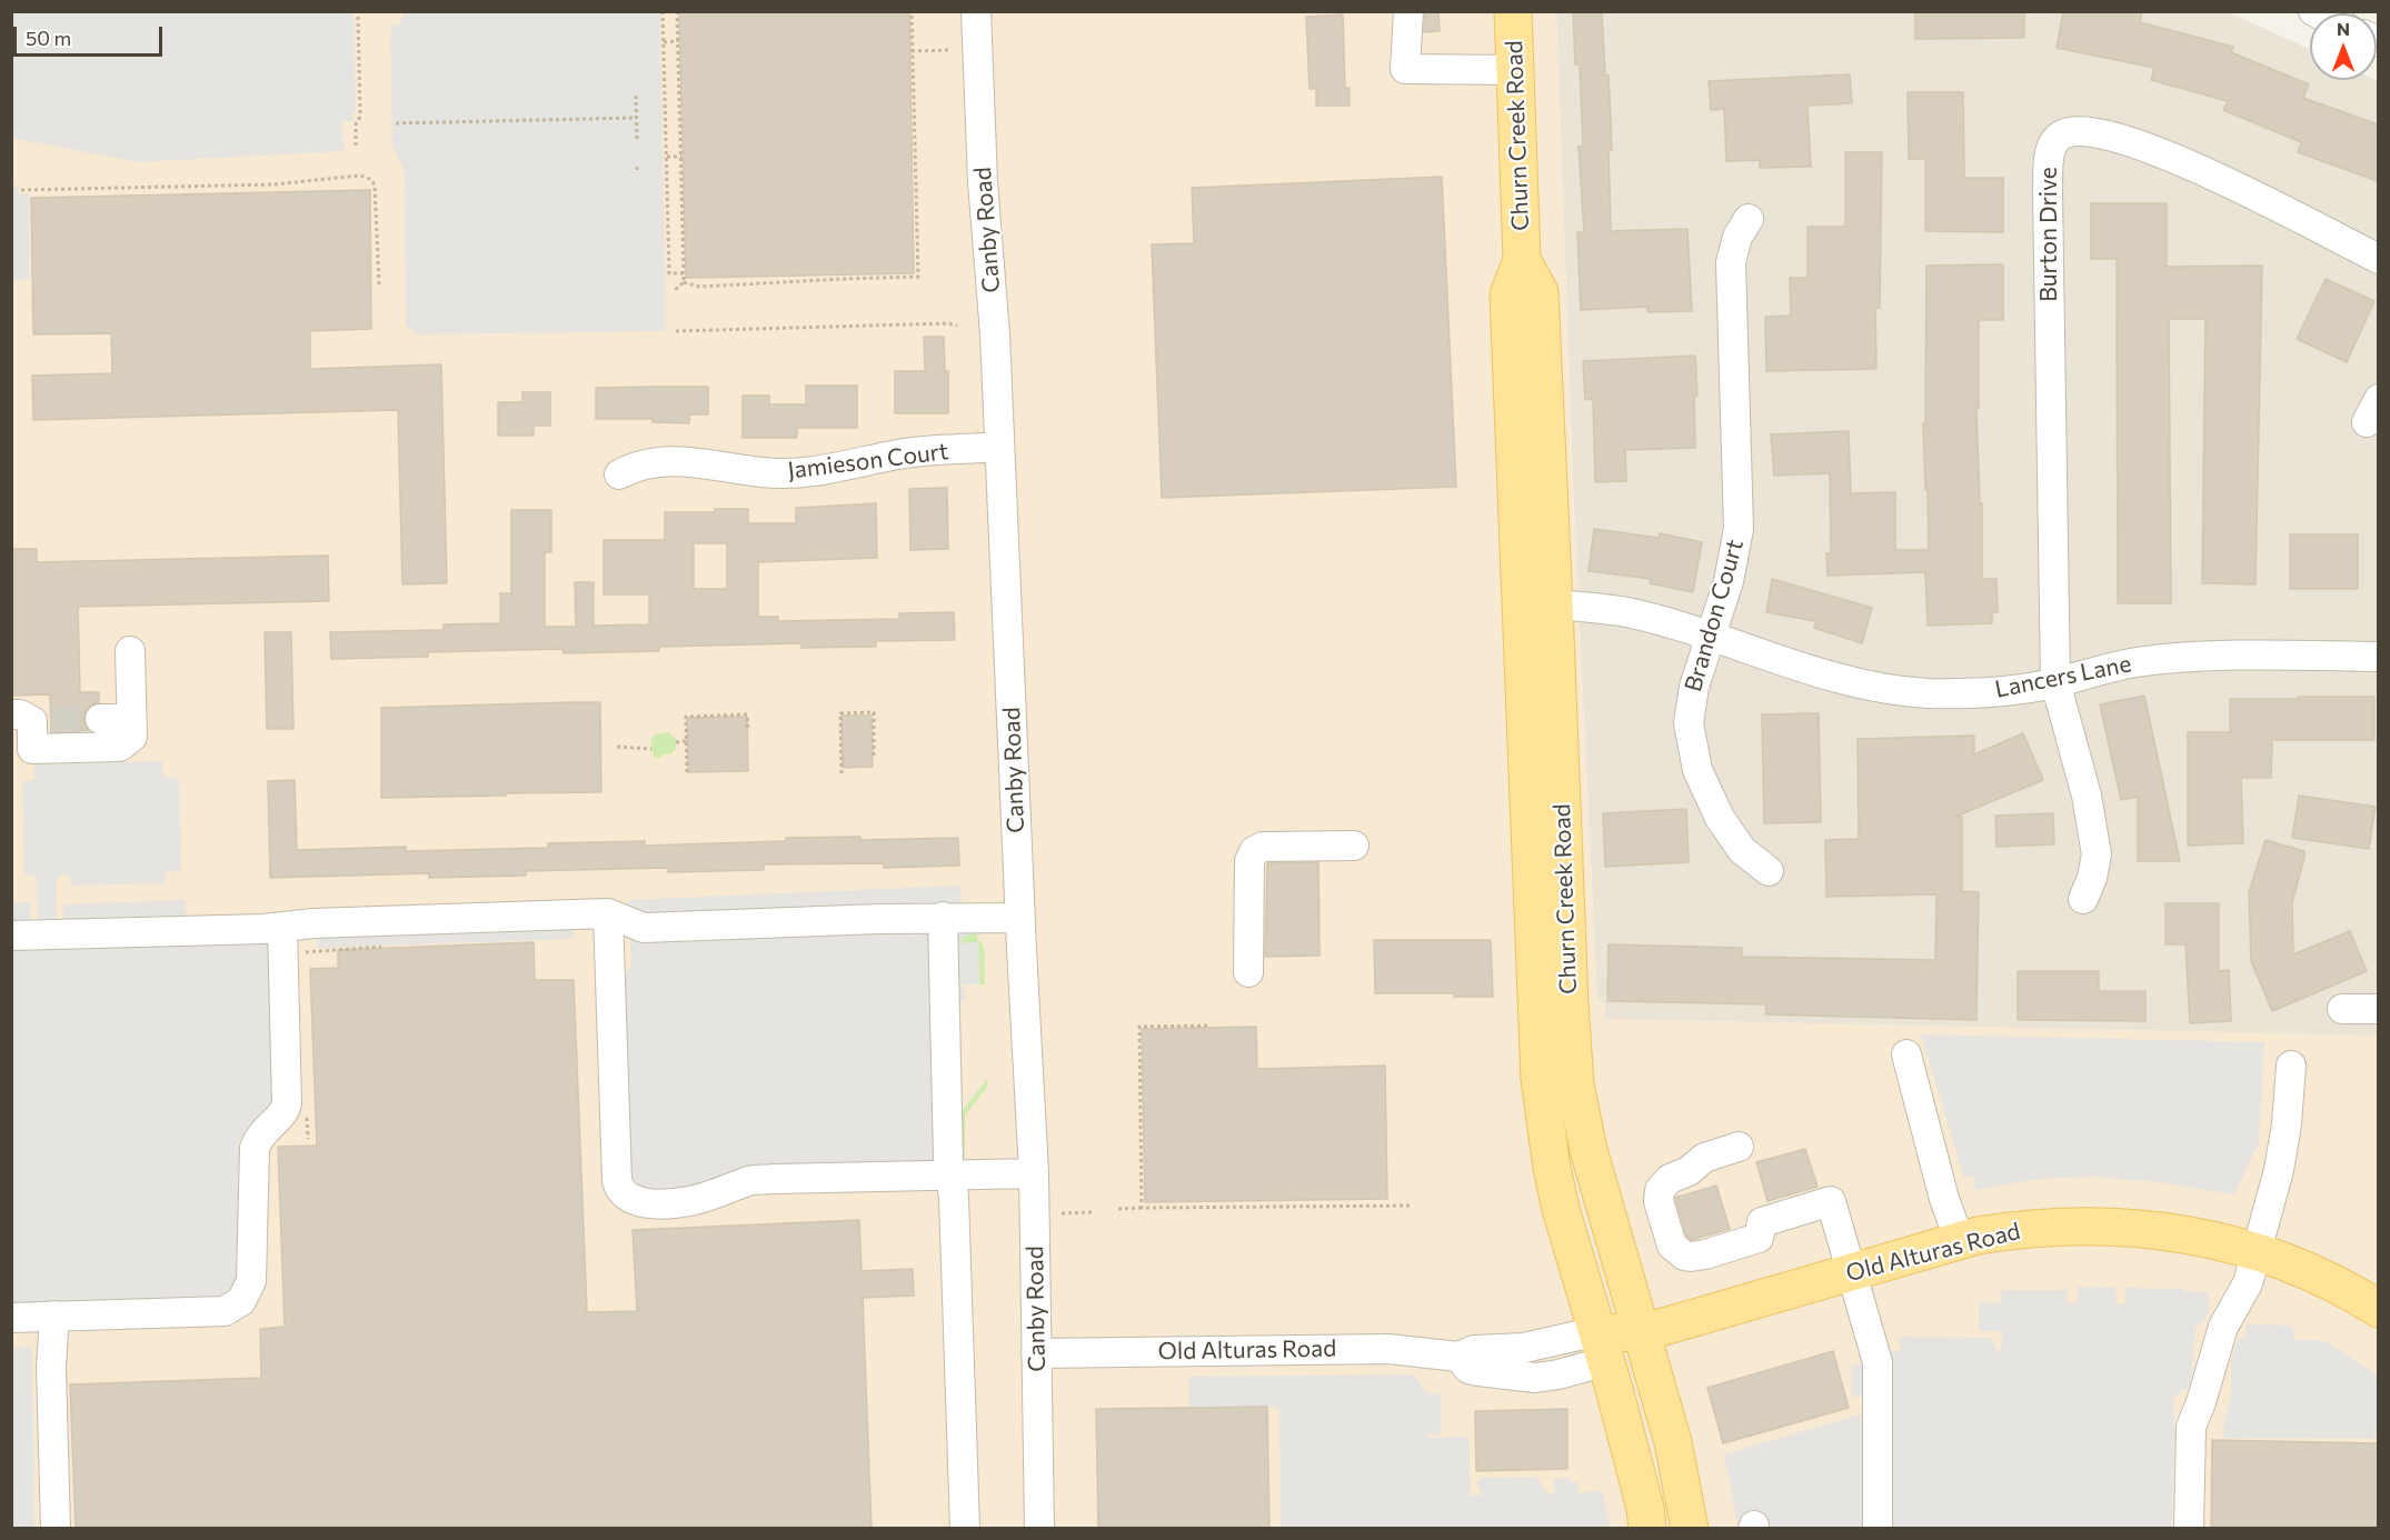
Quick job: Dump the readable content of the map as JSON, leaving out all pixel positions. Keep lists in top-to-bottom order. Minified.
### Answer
{"streets":{"main road":["Churn Creek Road","Old Alturas Road"],"street":["Canby Road","Burton Drive","Jamieson Court","Brandon Court","Lancers Lane"]},"crossings":[["Churn Creek Road","Lancers Lane"],["Churn Creek Road","Old Alturas Road"],["Canby Road","Jamieson Court"],["Canby Road","Old Alturas Road"],["Burton Drive","Lancers Lane"],["Brandon Court","Lancers Lane"]],"scale_bar":"50 m","north":"top"}
